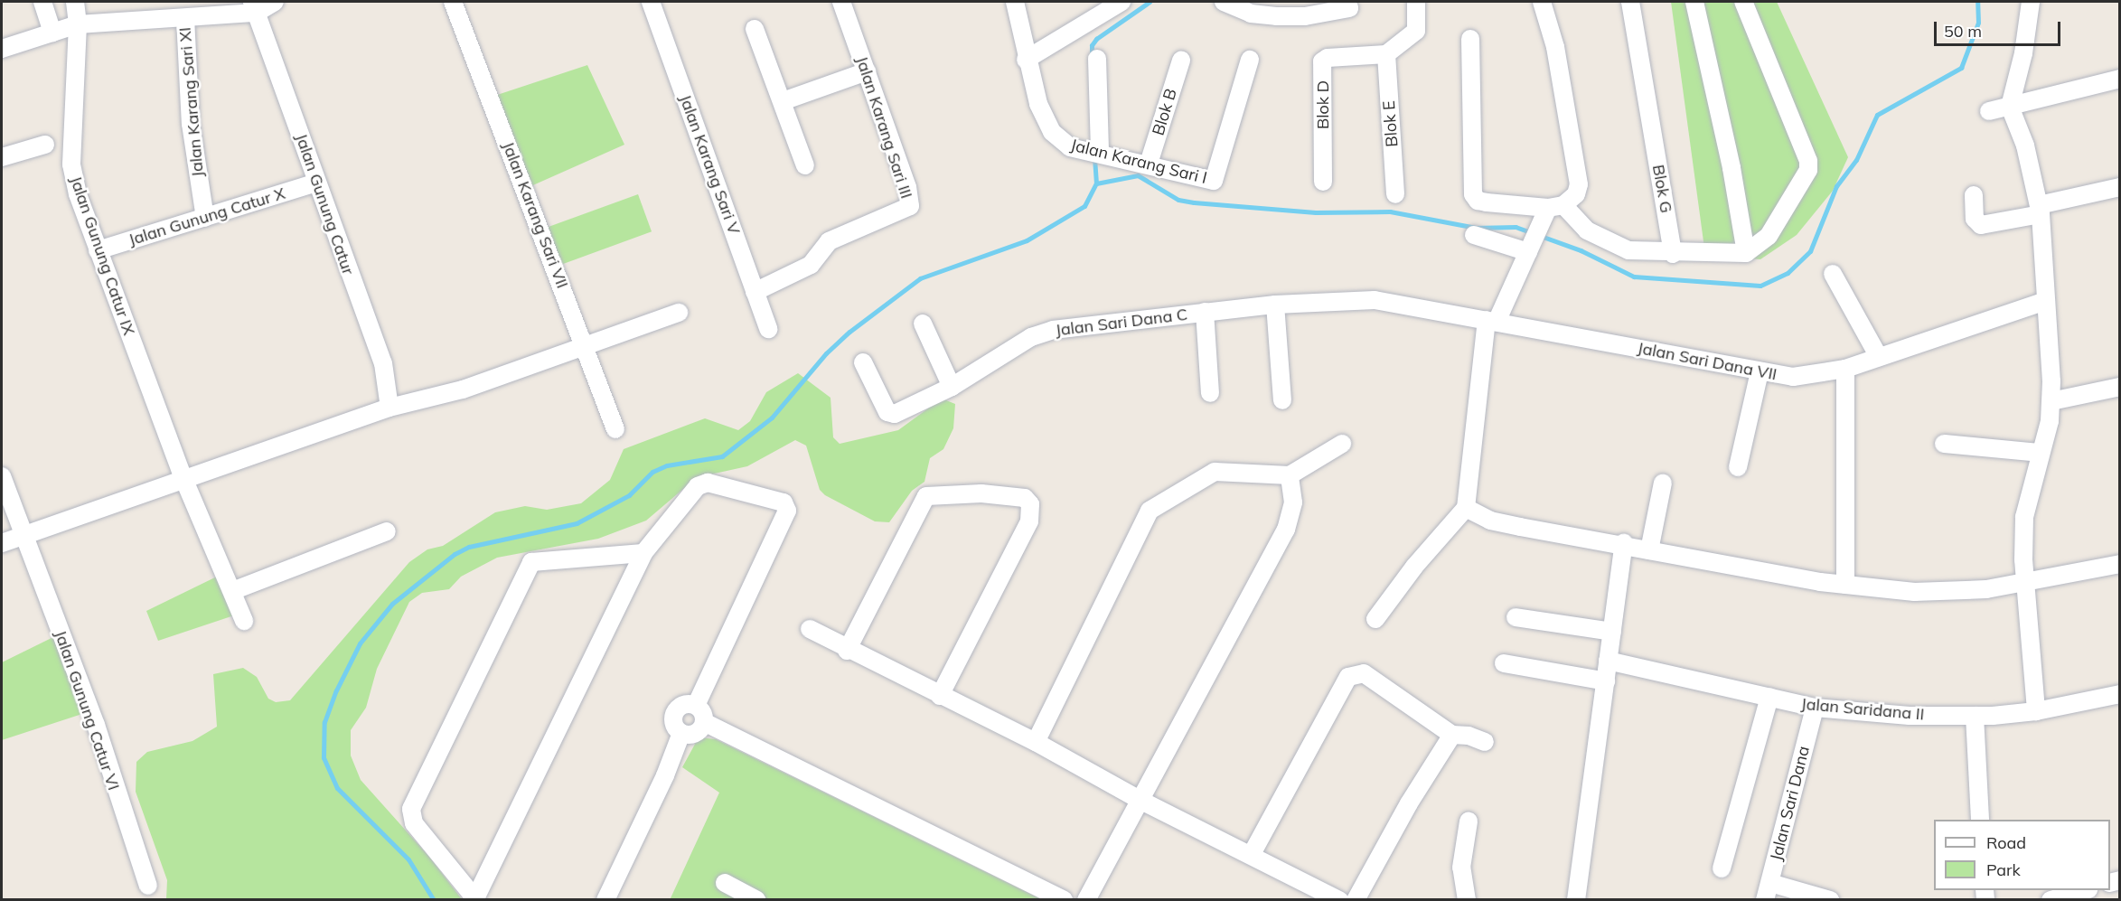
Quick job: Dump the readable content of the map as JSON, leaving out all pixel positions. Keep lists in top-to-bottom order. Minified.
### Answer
{"streets":{"street":["Jalan Karang Sari XI","Blok D","Blok B","Blok E","Jalan Karang Sari III","Jalan Karang Sari I","Jalan Karang Sari V","Blok G","Jalan Gunung Catur","Jalan Karang Sari VII","Jalan Gunung Catur X","Jalan Gunung Catur IX","Jalan Sari Dana C","Jalan Sari Dana VII","Jalan Saridana II","Jalan Gunung Catur VI","Jalan Sari Dana"]},"crossings":[["Jalan Karang Sari XI","Jalan Gunung Catur X"],["Blok D","Blok E"],["Blok B","Jalan Karang Sari I"],["Jalan Karang Sari III","Jalan Karang Sari V"],["Jalan Gunung Catur","Jalan Gunung Catur X"],["Jalan Gunung Catur X","Jalan Gunung Catur IX"],["Jalan Sari Dana C","Jalan Sari Dana VII"],["Jalan Saridana II","Jalan Sari Dana"]],"legend":["Road","Park"],"scale_bar":"50 m"}
